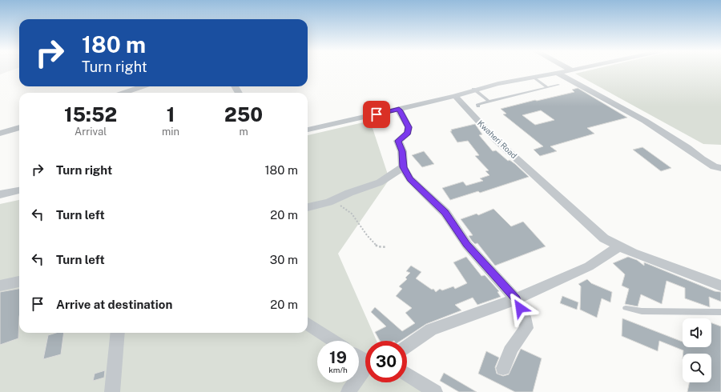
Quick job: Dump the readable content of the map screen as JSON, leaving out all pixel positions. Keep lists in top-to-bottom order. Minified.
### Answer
{"streets":{"street":["Kwaheri Road"]},"page":{"turn":["180 m","Turn right"],"eta":["15:52","Arrival","1","min","250","m"],"list":[{"name":"Turn right","value":"180 m"},{"name":"Turn left","value":"20 m"},{"name":"Turn left","value":"30 m"},{"name":"Arrive at destination","value":"20 m"}],"speed":"19 km/h","limit":"30"}}
